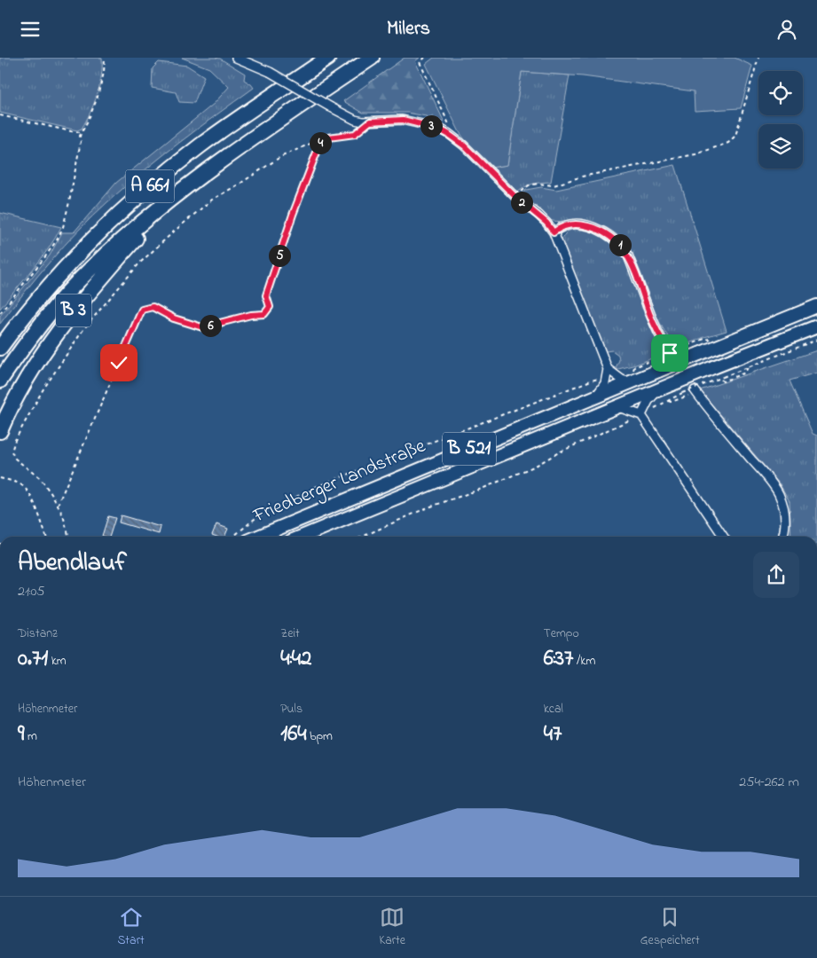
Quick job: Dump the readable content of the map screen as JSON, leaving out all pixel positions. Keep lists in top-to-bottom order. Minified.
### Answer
{"streets":{"highway":["A 661","B 3"],"main road":["B 521","Friedberger Landstraße"]},"crossings":[["A 661","B 3"]],"page":{"header":"Milers","pins":["3","4","2","1","5","6"],"heading":["Abendlauf","21:05"],"stats":[["Distanz","0.71 km"],["Zeit","4:42"],["Tempo","6:37 /km"],["Höhenmeter","9 m"],["Puls","164 bpm"],["kcal","47"]],"chart":["Höhenmeter","254–262 m"],"tabs":["Start","Karte","Gespeichert"]}}
